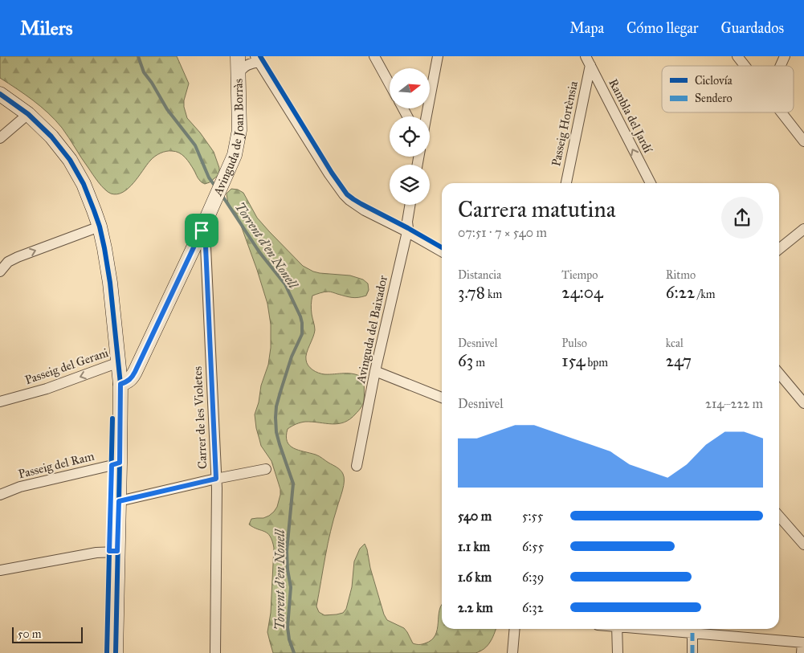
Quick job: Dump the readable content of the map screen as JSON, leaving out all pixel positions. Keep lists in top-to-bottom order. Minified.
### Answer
{"streets":{"street":["Rambla del Jardí","Passeig Hortènsia","Avinguda de Joan Borràs","Avinguda del Baixador","Passeig del Gerani","Carrer de les Violetes","Passeig del Ram"]},"crossings":[["Rambla del Jardí","Passeig Hortènsia"],["Avinguda de Joan Borràs","Carrer de les Violetes"]],"one_way":["Rambla del Jardí","Passeig del Gerani"],"water":["Torrent d'en Nonell"],"legend":["Ciclovía","Sendero"],"scale_bar":"50 m","north":"right","page":{"header":"Milers","nav":["Mapa","Cómo llegar","Guardados"],"heading":["Carrera matutina","07:51 · 7 × 540 m"],"stats":[["Distancia","3.78 km"],["Tiempo","24:04"],["Ritmo","6:22 /km"],["Desnivel","63 m"],["Pulso","154 bpm"],["kcal","247"]],"chart":["Desnivel","214–222 m"],"list":[{"name":"540 m","note":"5:55"},{"name":"1.1 km","note":"6:55"},{"name":"1.6 km","note":"6:39"},{"name":"2.2 km","note":"6:32"}],"scale":"50 m"}}
